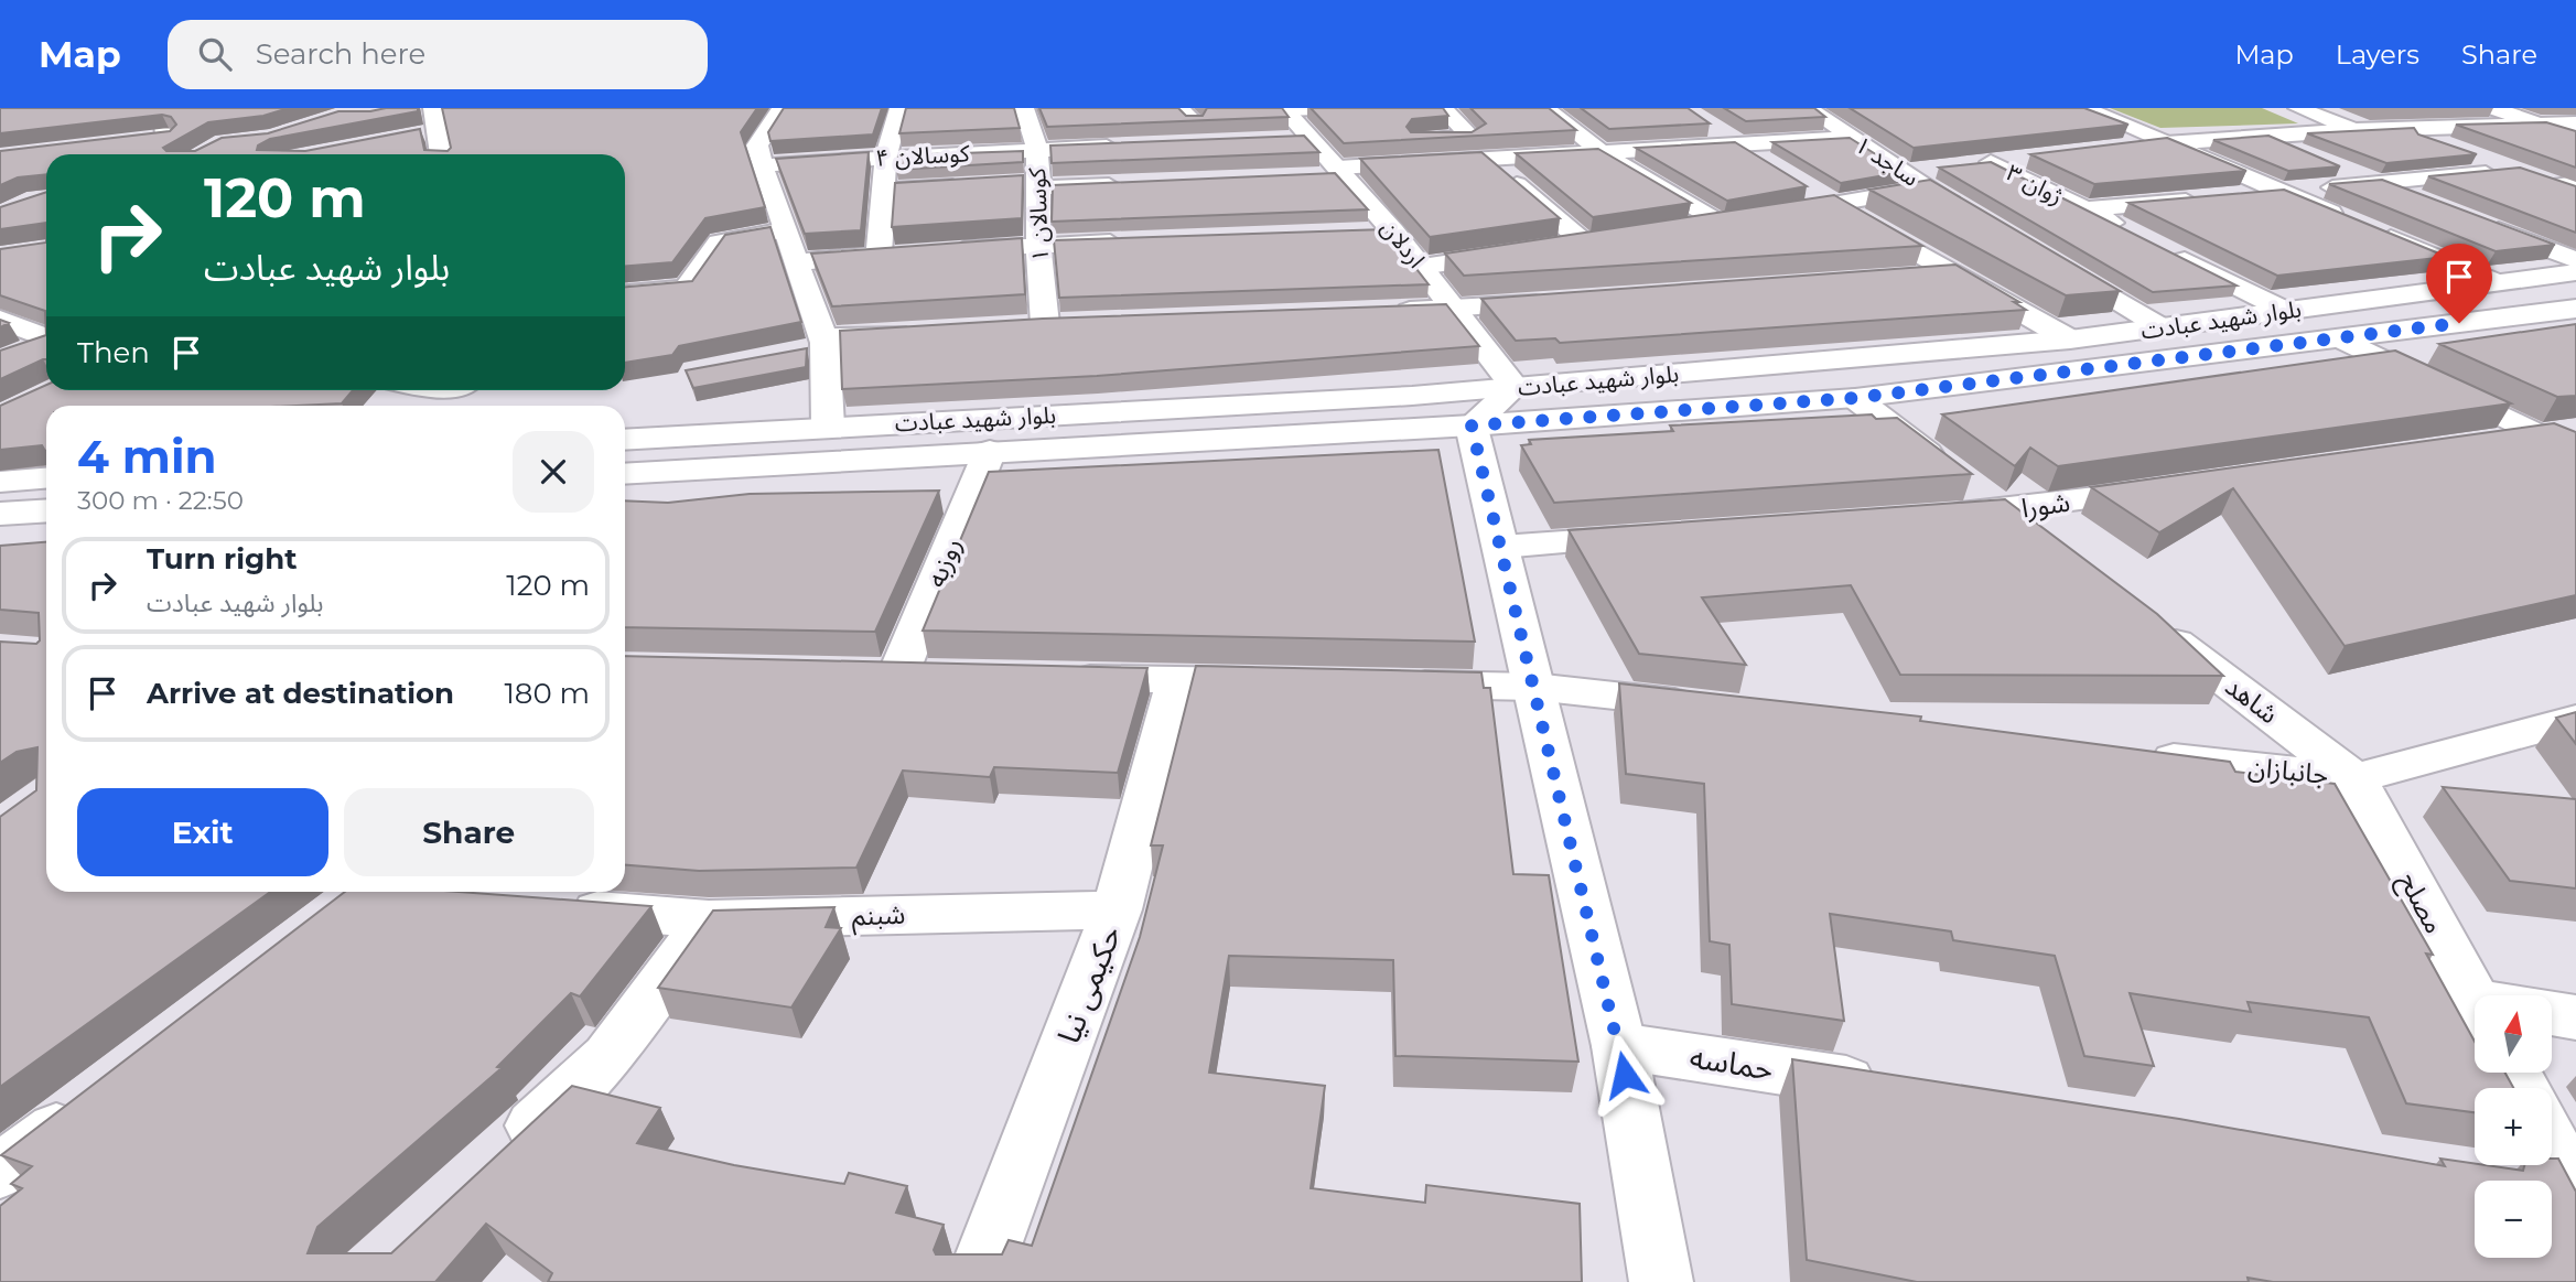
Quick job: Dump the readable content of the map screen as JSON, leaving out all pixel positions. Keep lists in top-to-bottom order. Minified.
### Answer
{"streets":{"street":["کوسالان ۴","ساجد ۱","ژوان ۳","کوسالان ۱","اردلان","بلوار شهید عبادت","شورا","روزبه","شاهد","جانبازان","مصلح","شبنم","حکیمی نیا","حماسه"]},"crossings":[["کوسالان ۴","کوسالان ۱"],["اردلان","بلوار شهید عبادت"],["بلوار شهید عبادت","روزبه"],["شاهد","جانبازان"],["شاهد","مصلح"],["جانبازان","مصلح"],["شبنم","حکیمی نیا"]],"north":"top","page":{"header":"Map","search":"Search here","nav":["Map","Layers","Share"],"turn":["120 m","بلوار شهید عبادت"],"then":"Then","heading":["4 min","300 m · 22:50"],"list":[{"name":"Turn right","note":"بلوار شهید عبادت","value":"120 m"},{"name":"Arrive at destination","value":"180 m"}],"buttons":["Exit","Share"],"map_buttons":["+","−"]}}
